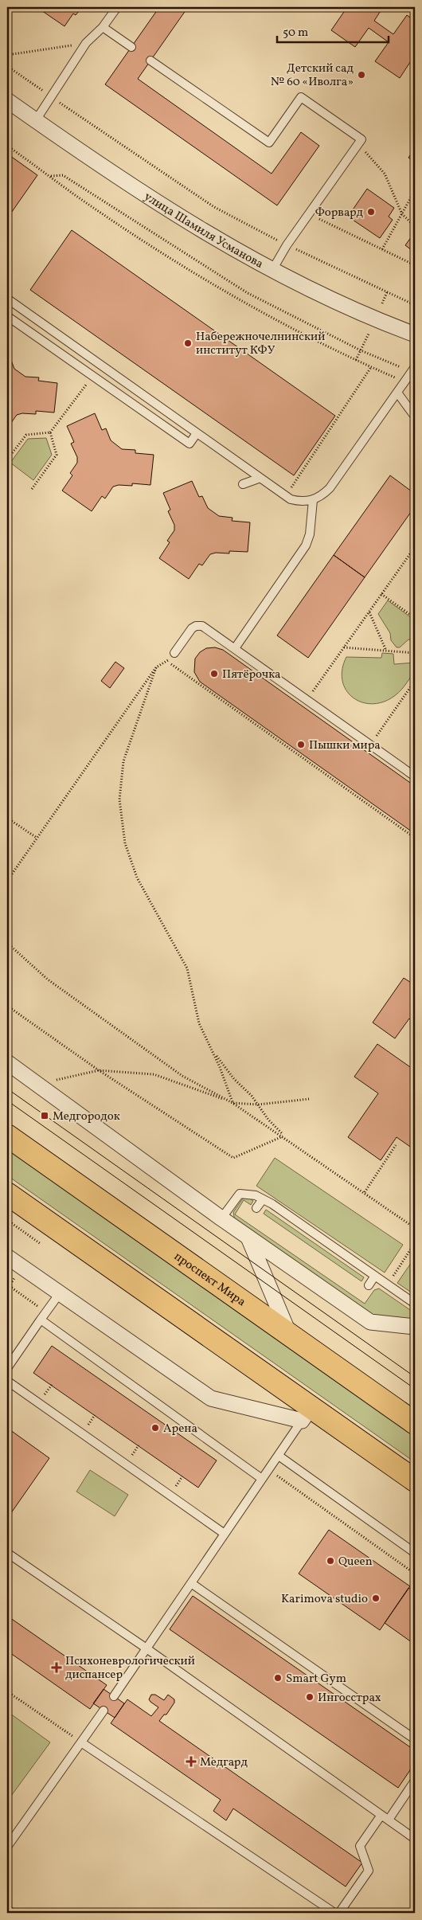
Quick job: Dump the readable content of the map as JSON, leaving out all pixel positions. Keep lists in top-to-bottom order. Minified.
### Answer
{"streets":{"main road":["проспект Мира"],"street":["улица Шамиля Усманова"]},"places":{"other":["Детский сад № 60 «Иволга»","Форвард","Набережночелнинский институт КФУ","Пятёрочка","Пышки мира","Арена","Queen","Karimova studio","Smart Gym","Ингосстрах"],"transit":["Медгородок"],"health":["Психоневрологический диспансер","Медгард"]},"scale_bar":"50 m"}
